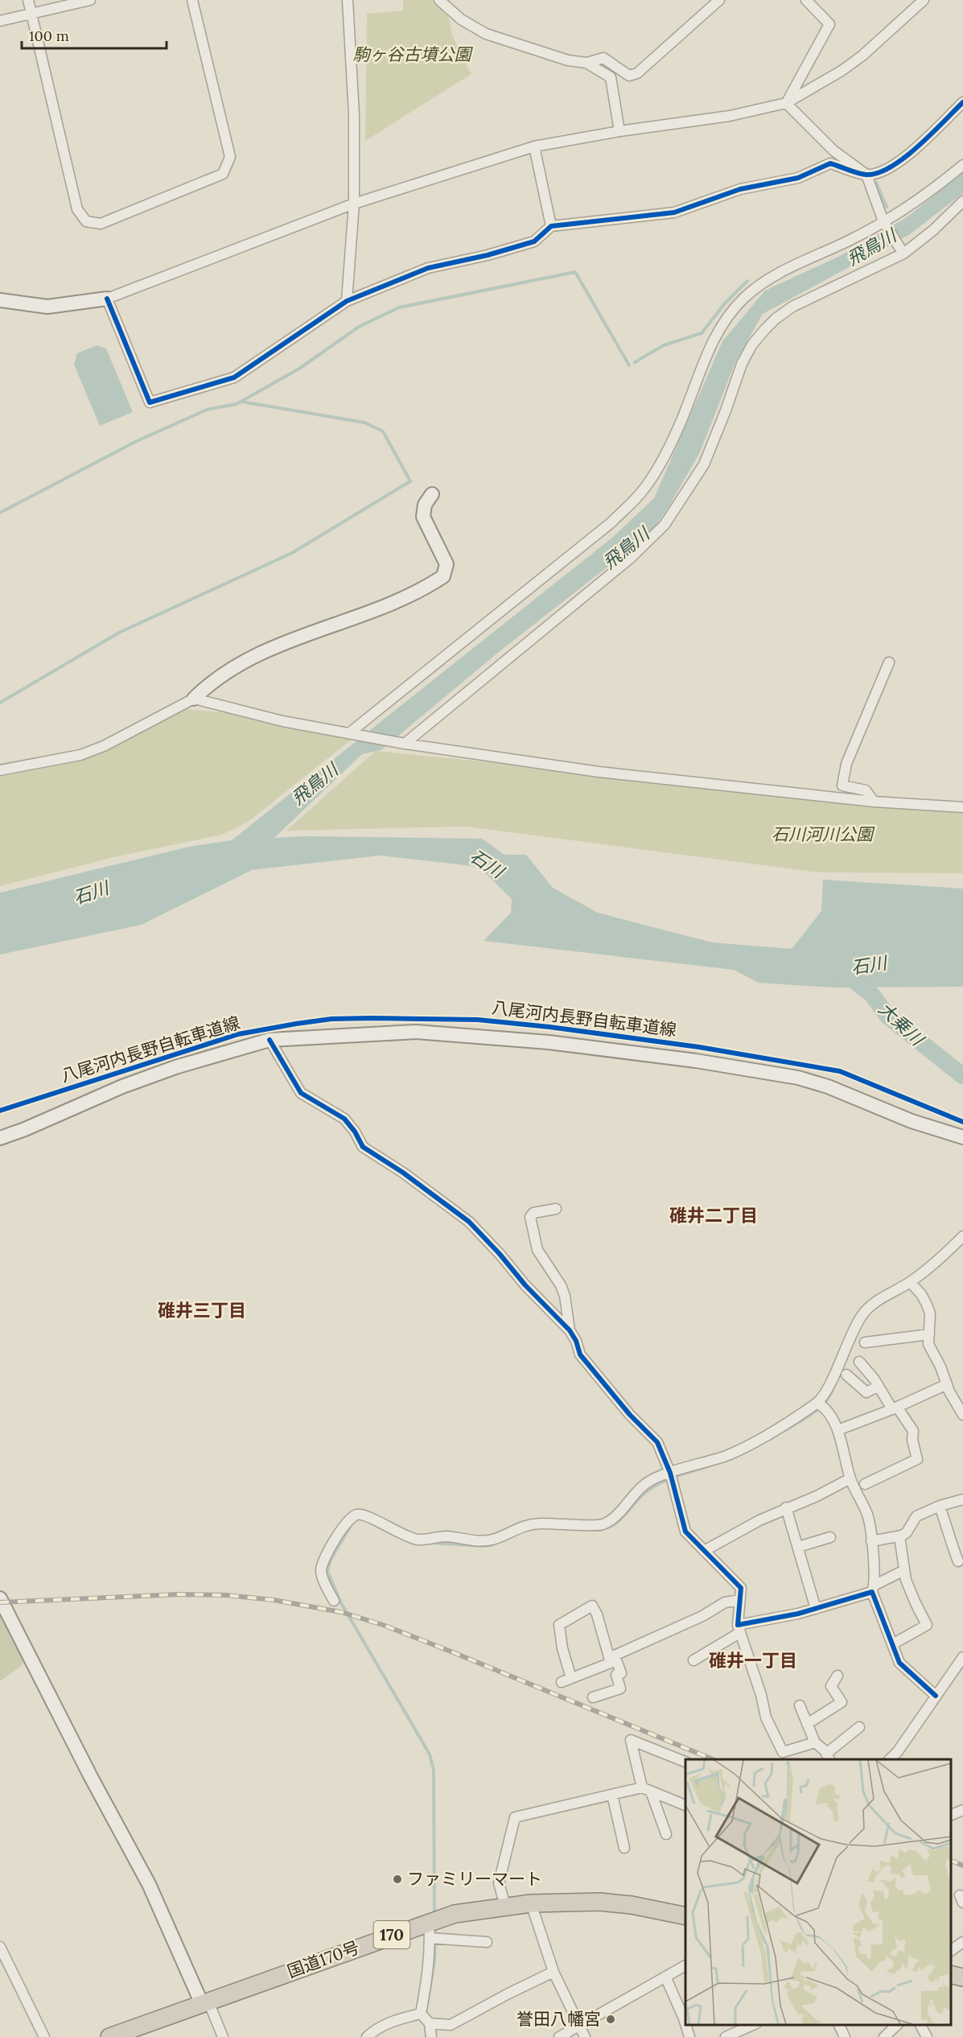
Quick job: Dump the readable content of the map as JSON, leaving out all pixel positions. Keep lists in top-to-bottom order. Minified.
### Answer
{"streets":{"highway":["170","国道170号"],"cycle path":["八尾河内長野自転車道線"]},"districts":["碓井二丁目","碓井三丁目","碓井一丁目"],"water":["飛鳥川","石川","大乗川"],"parks":["駒ヶ谷古墳公園","石川河川公園"],"places":["ファミリーマート","誉田八幡宮"],"scale_bar":"100 m"}
